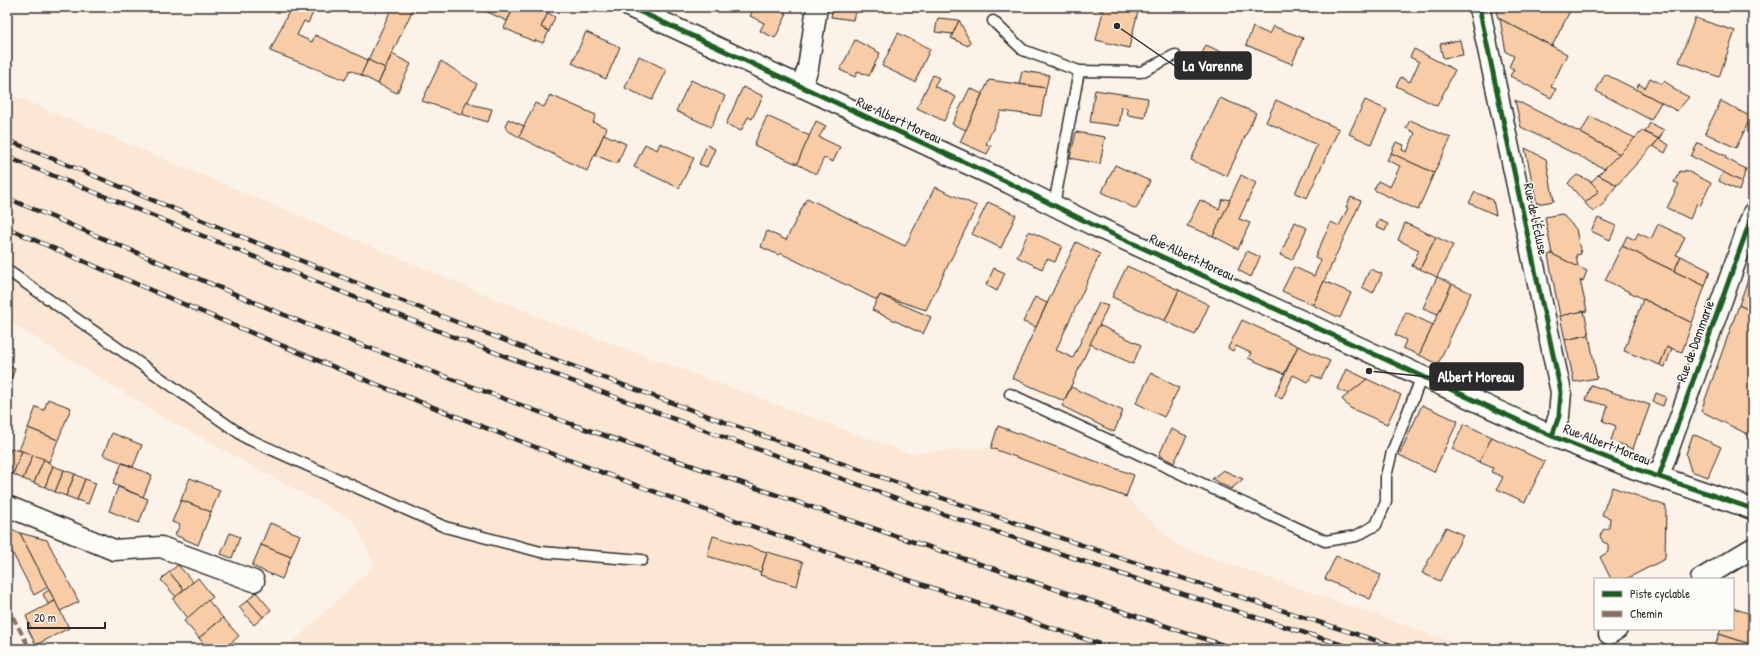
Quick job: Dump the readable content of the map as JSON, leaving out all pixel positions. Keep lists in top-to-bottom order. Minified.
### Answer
{"streets":{"street":["Rue Albert Moreau","Rue de l'Écluse","Rue de Dammarie"]},"crossings":[["Rue Albert Moreau","Rue de l'Écluse"],["Rue Albert Moreau","Rue de Dammarie"]],"places":["La Varenne","Albert Moreau"],"legend":["Piste cyclable","Chemin"],"scale_bar":"20 m"}
